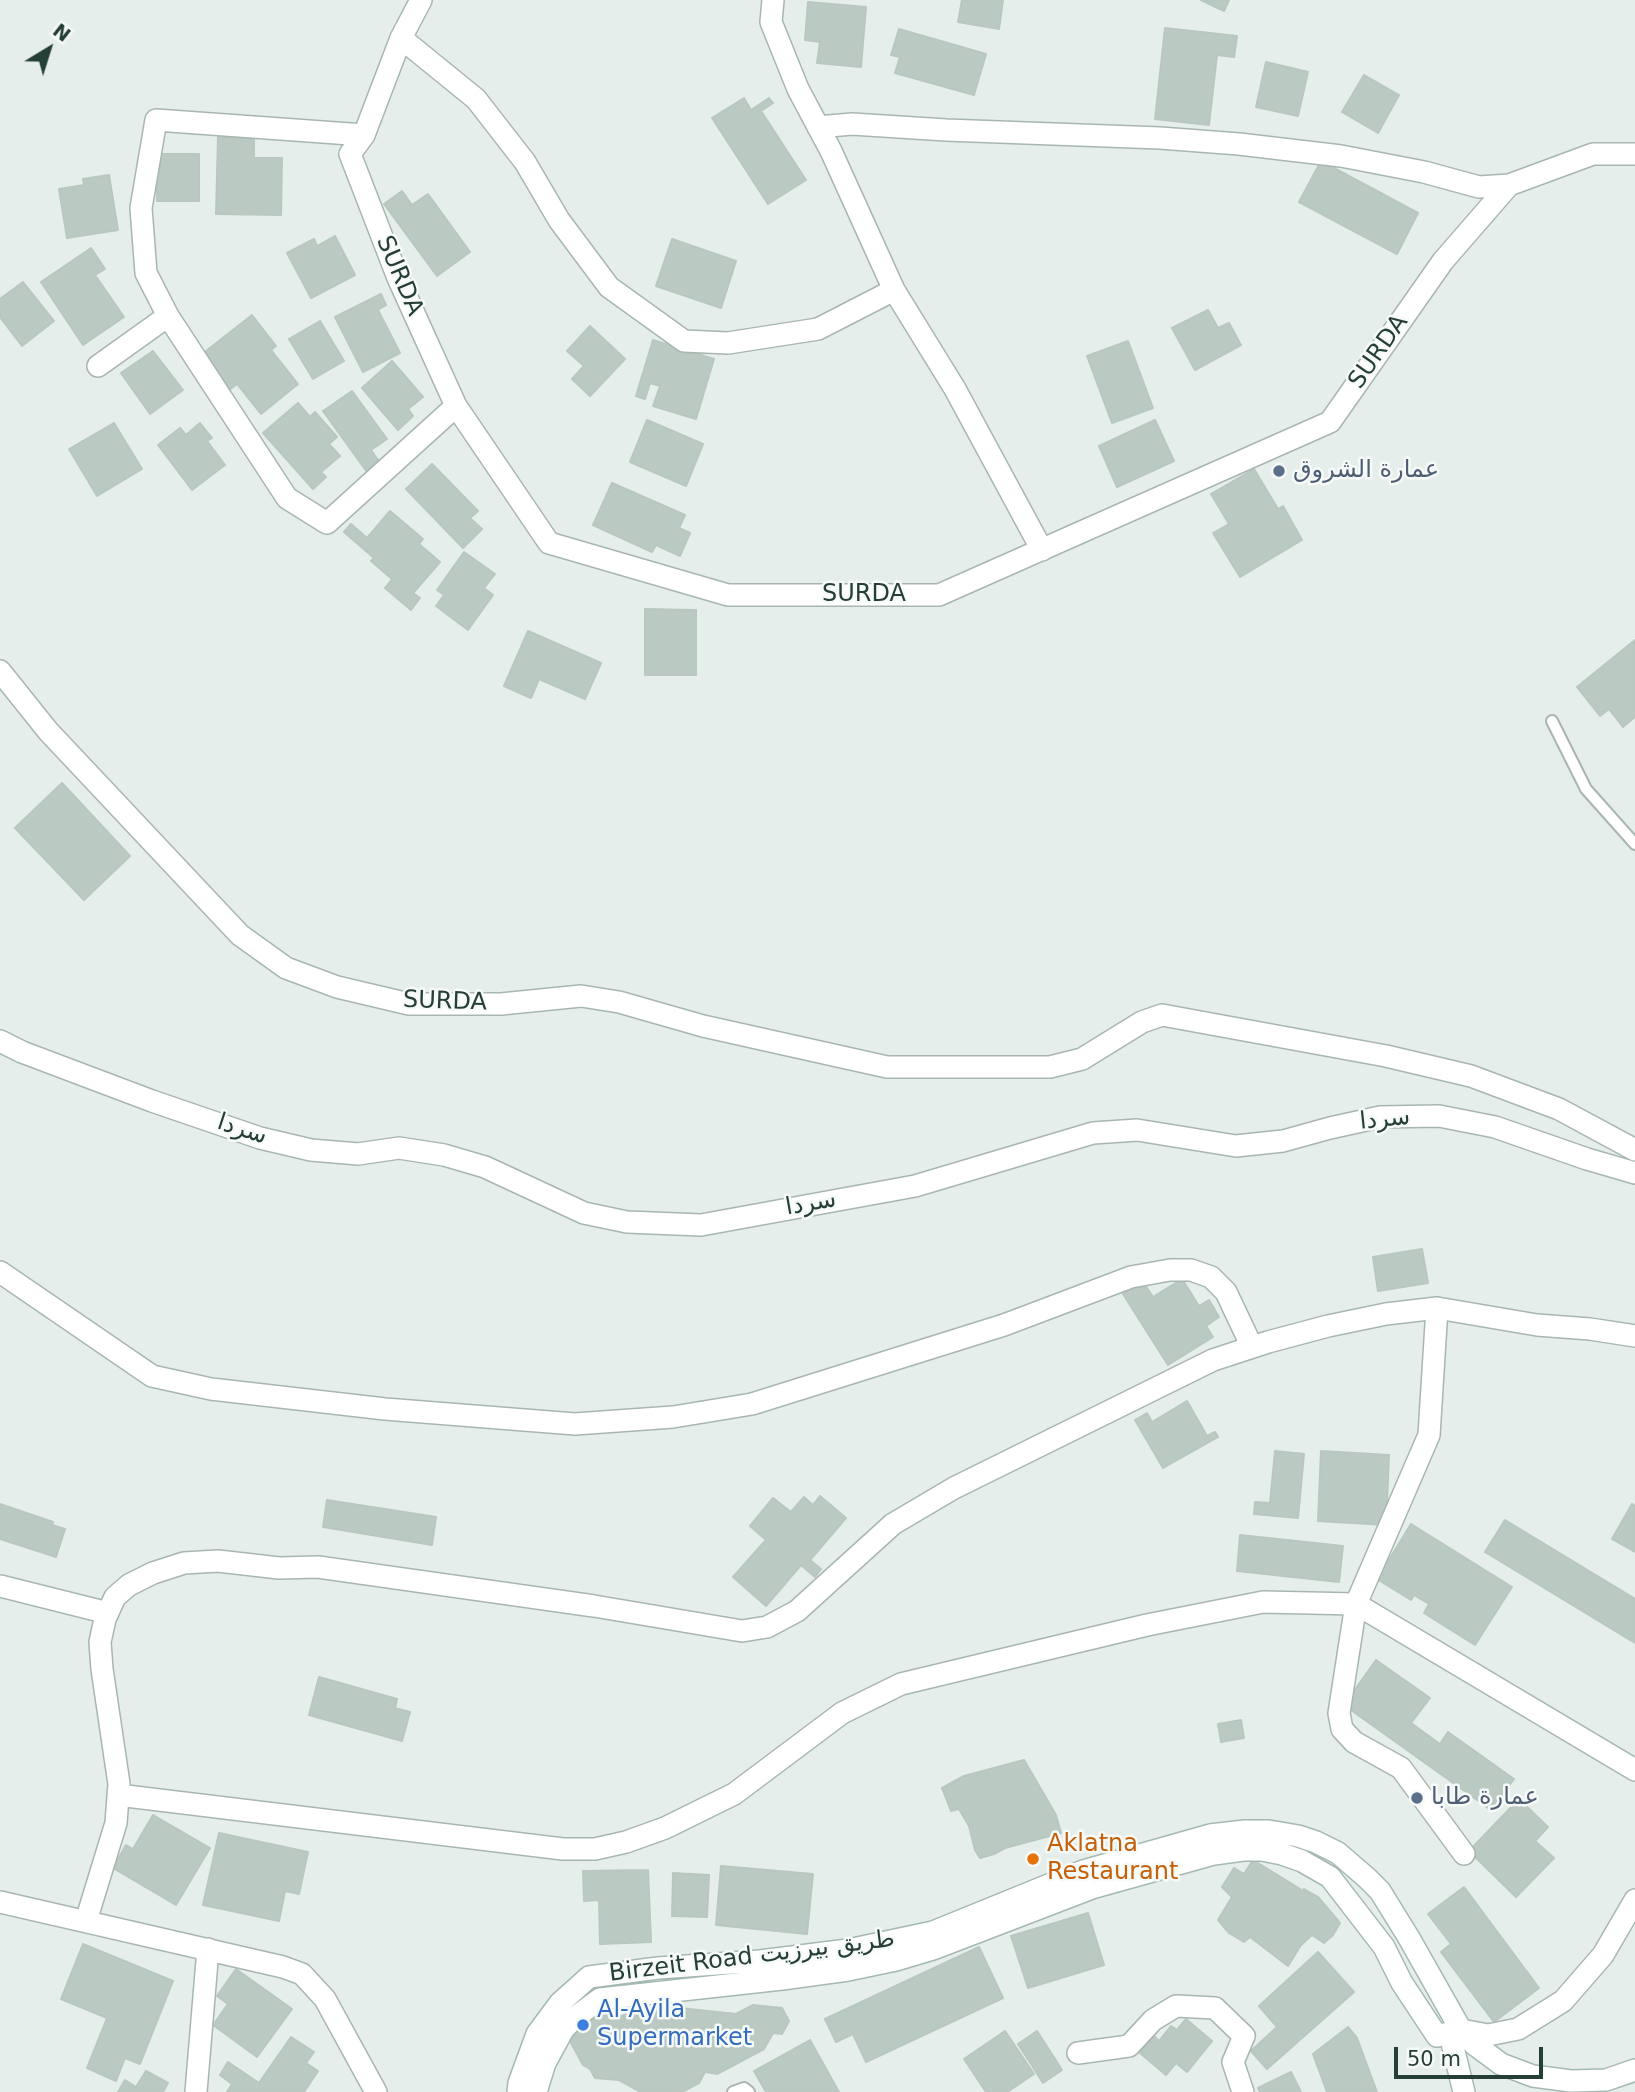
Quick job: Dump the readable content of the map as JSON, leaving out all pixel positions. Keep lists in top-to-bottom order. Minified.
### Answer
{"streets":{"street":["SURDA","سردا","Birzeit Road طريق بيرزيت"]},"places":["عمارة الشروق","عمارة طابا","Aklatna Restaurant","Al-Ayila Supermarket"],"scale_bar":"50 m","north":"top right"}
